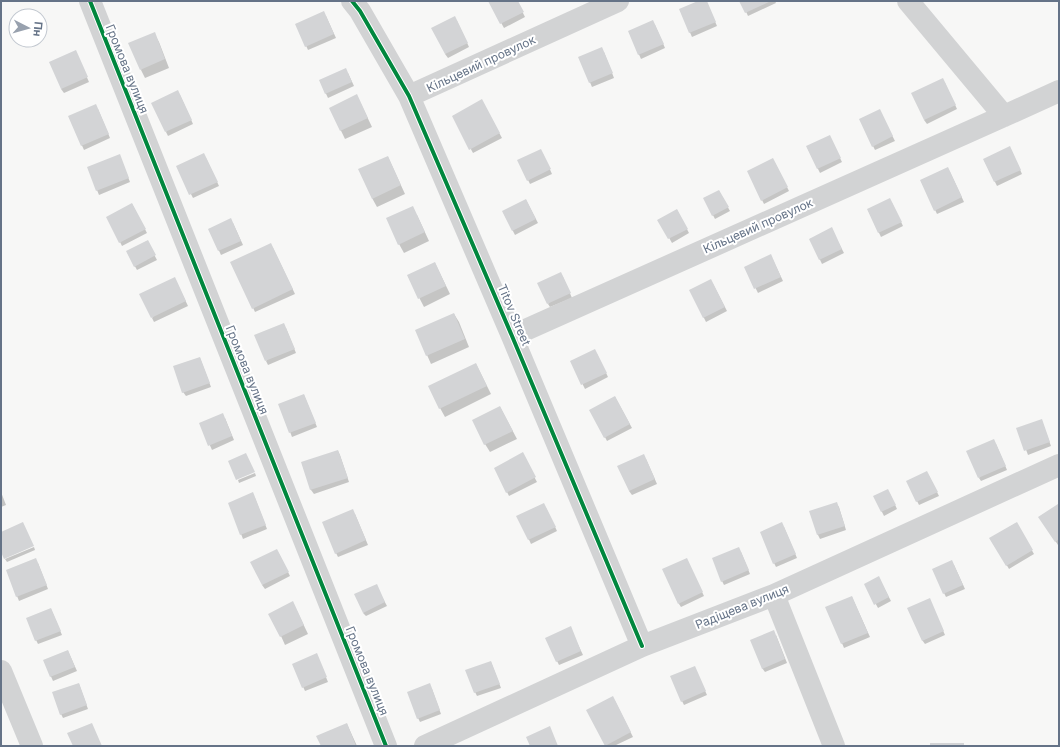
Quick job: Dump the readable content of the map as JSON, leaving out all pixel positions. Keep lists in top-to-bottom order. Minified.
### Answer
{"streets":{"street":["Кільцевий провулок","Громова вулиця","Titov Street","Радіщева вулиця"]},"crossings":[["Кільцевий провулок","Titov Street"],["Titov Street","Радіщева вулиця"]],"north":"right"}
